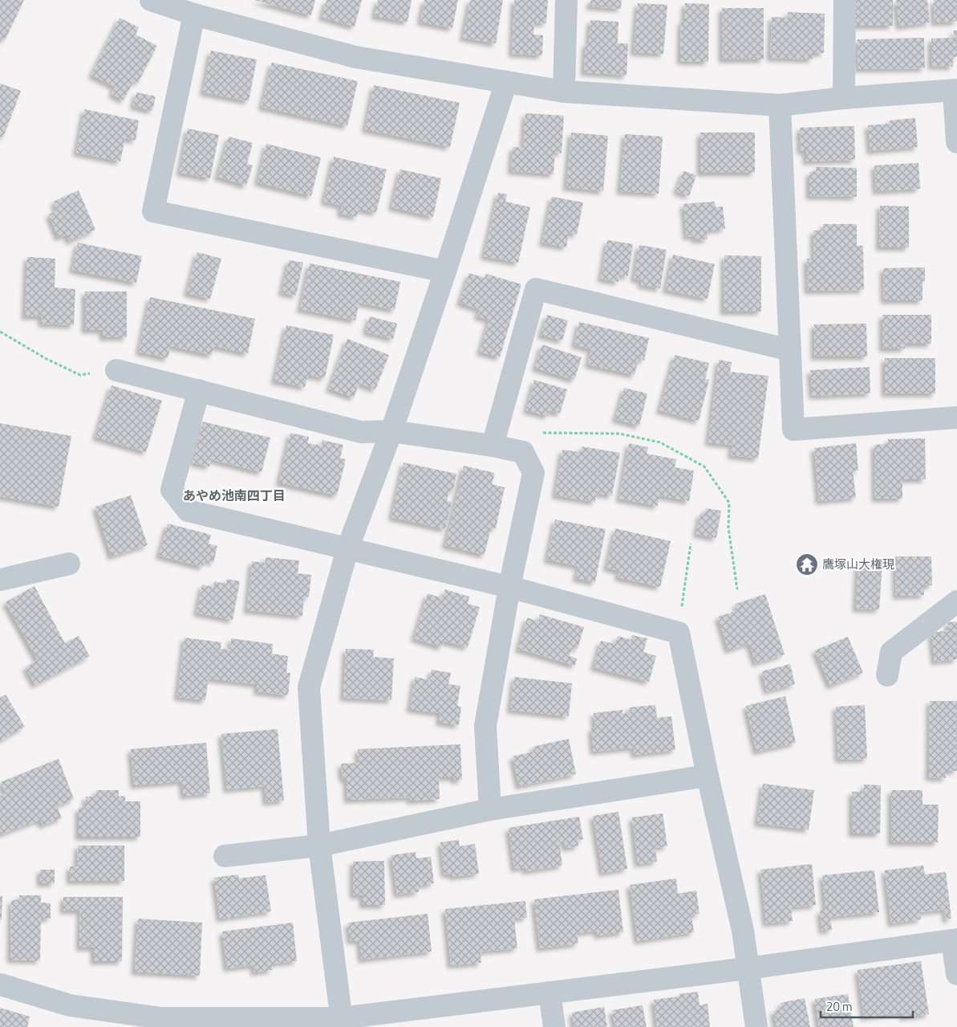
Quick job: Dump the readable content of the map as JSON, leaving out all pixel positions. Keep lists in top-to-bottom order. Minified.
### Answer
{"districts":["あやめ池南四丁目"],"places":{"temple":["鷹塚山大権現"]},"scale_bar":"20 m"}
